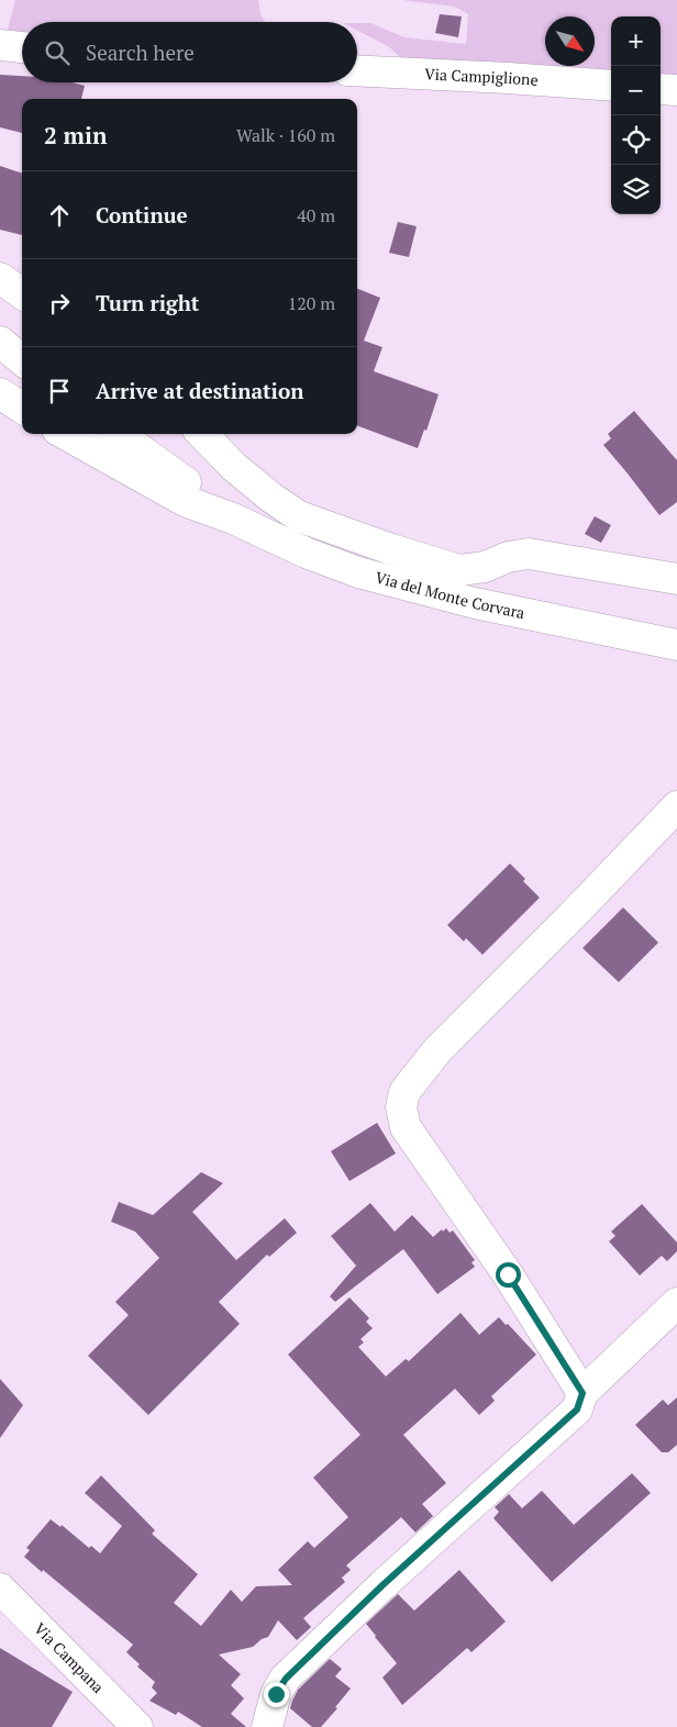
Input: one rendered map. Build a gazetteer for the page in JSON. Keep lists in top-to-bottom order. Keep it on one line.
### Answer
{"streets":{"street":["Via Campiglione","Via del Monte Corvara","Via Campana"]},"north":"bottom right","page":{"map_buttons":["+","−"],"search":"Search here","heading":["2 min","Walk · 160 m"],"list":[["Continue","40 m"],["Turn right","120 m"],"Arrive at destination"]}}
